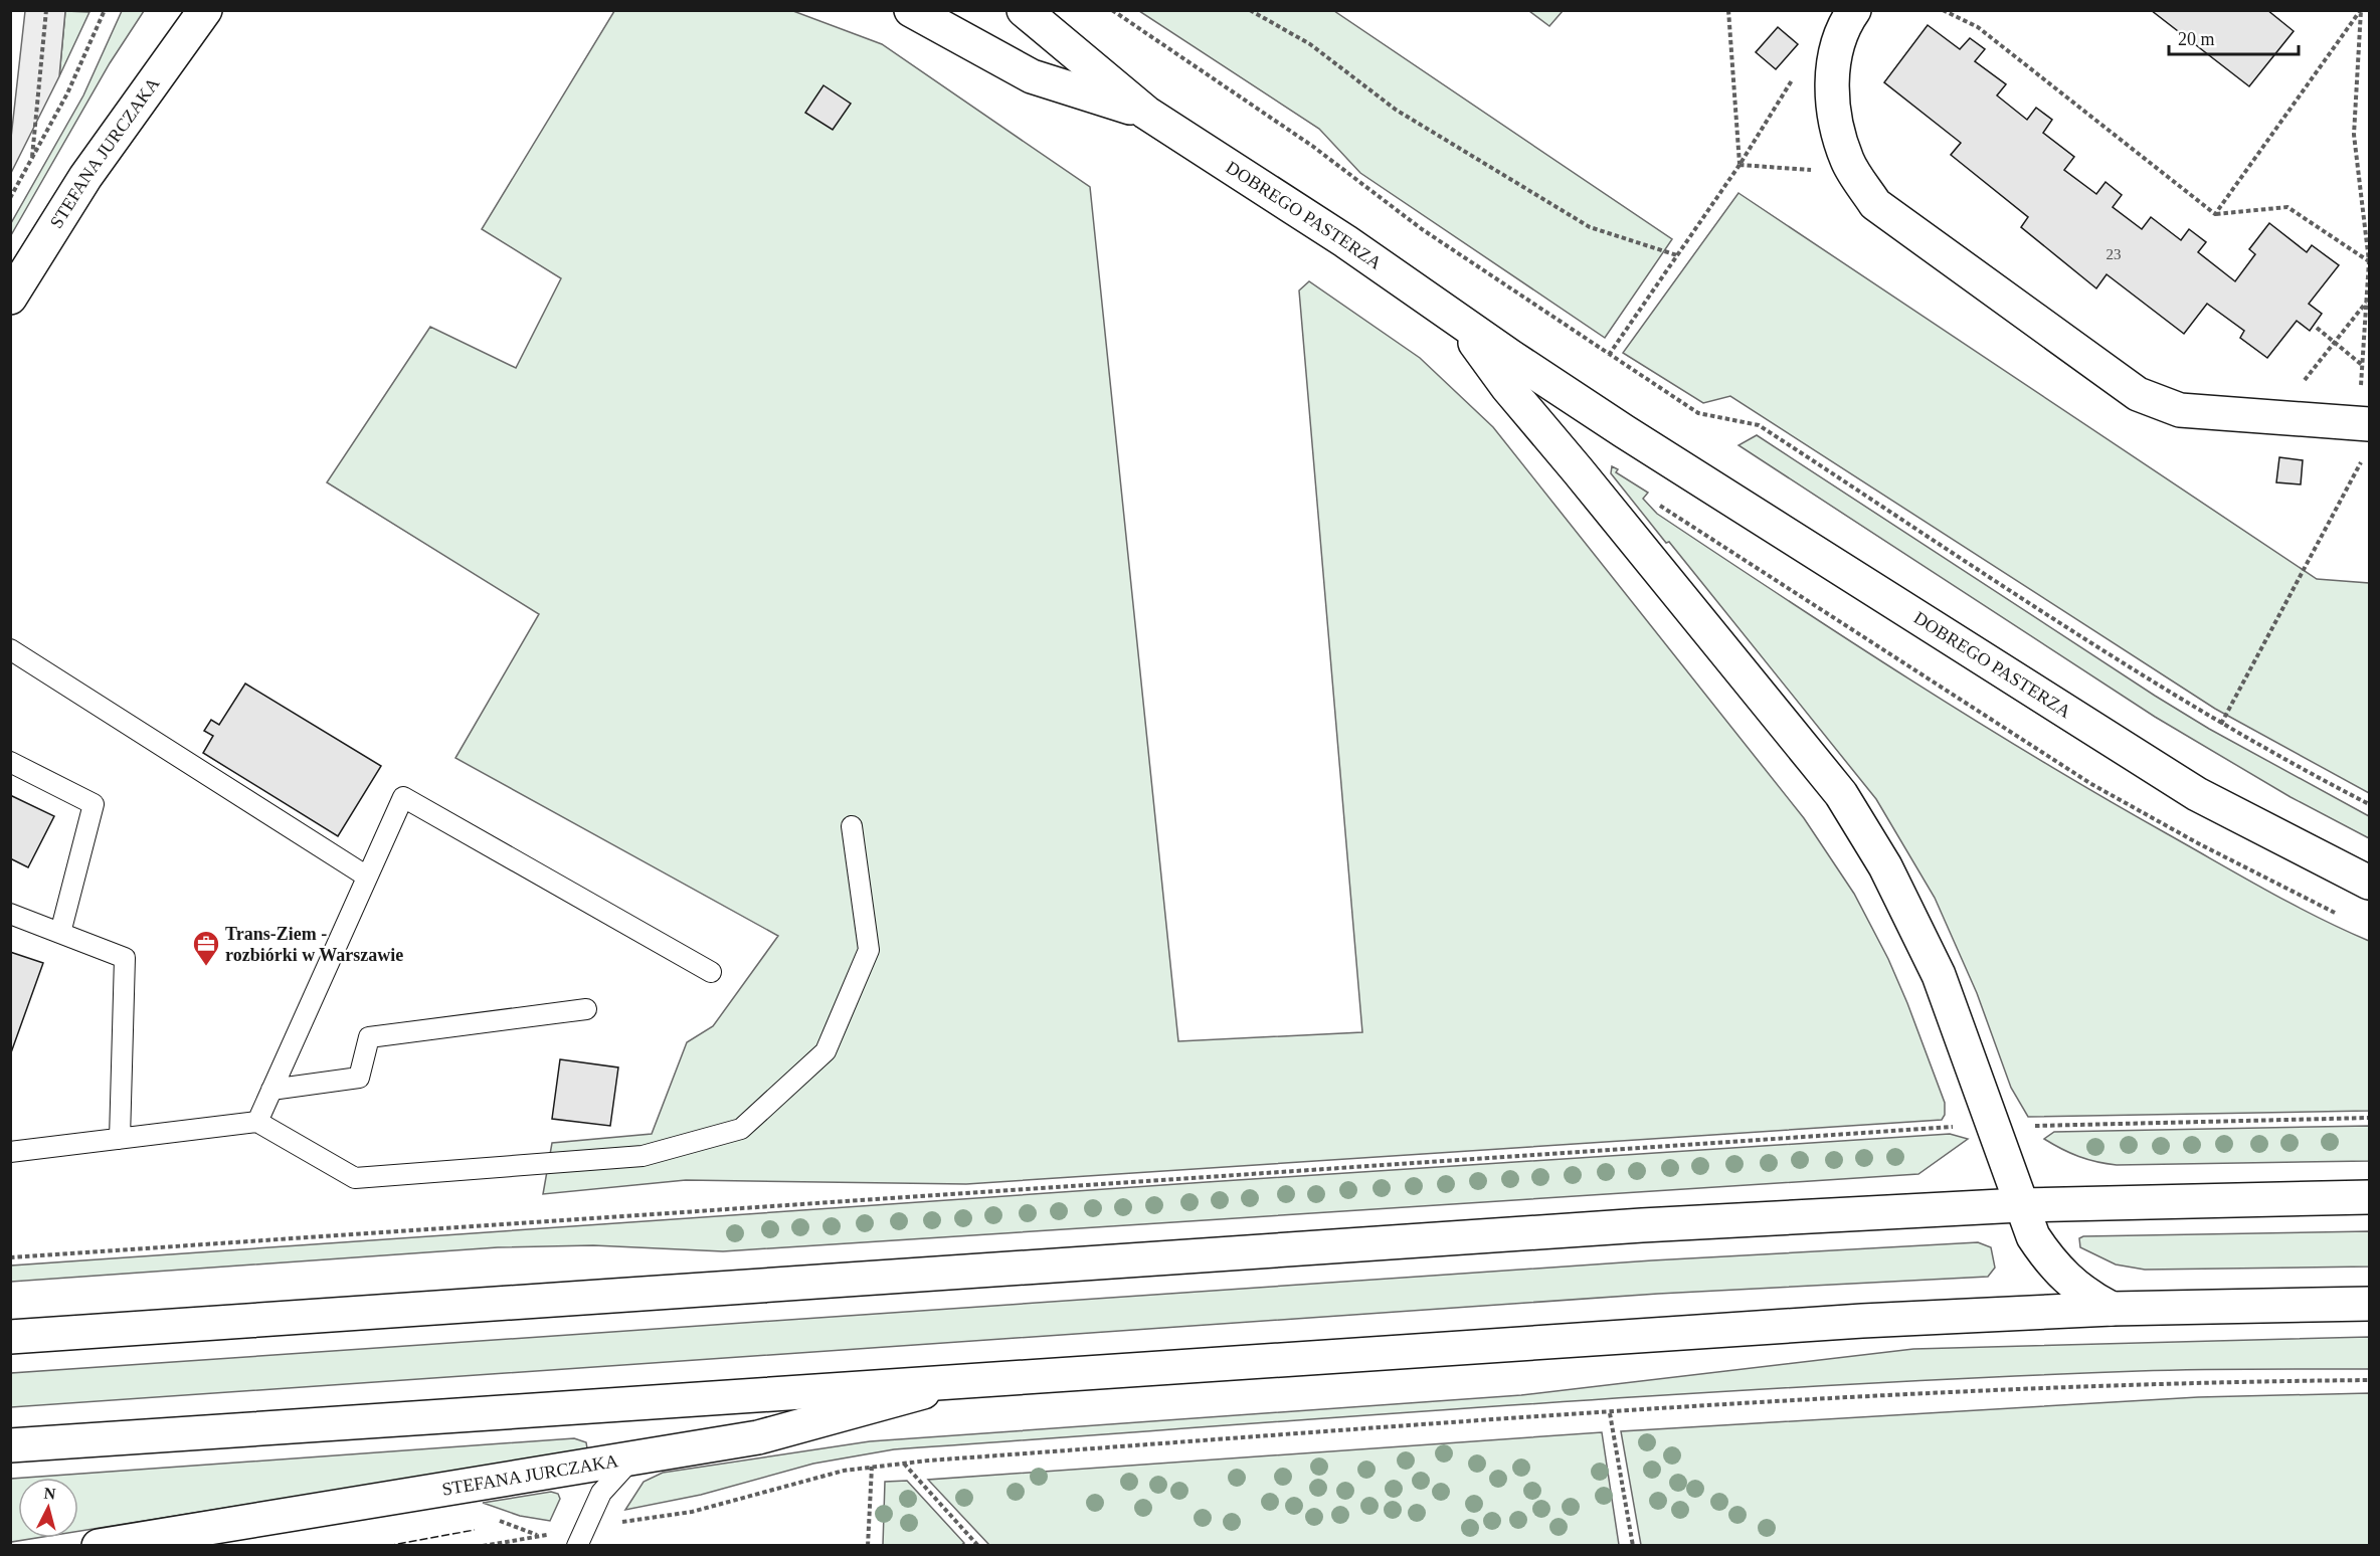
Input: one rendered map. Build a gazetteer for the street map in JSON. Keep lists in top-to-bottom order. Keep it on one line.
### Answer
{"streets":{"street":["STEFANA JURCZAKA","DOBREGO PASTERZA"]},"places":{"office":["Trans-Ziem - rozbiórki w Warszawie"]},"house_numbers":["23"],"scale_bar":"20 m","north":"top"}
